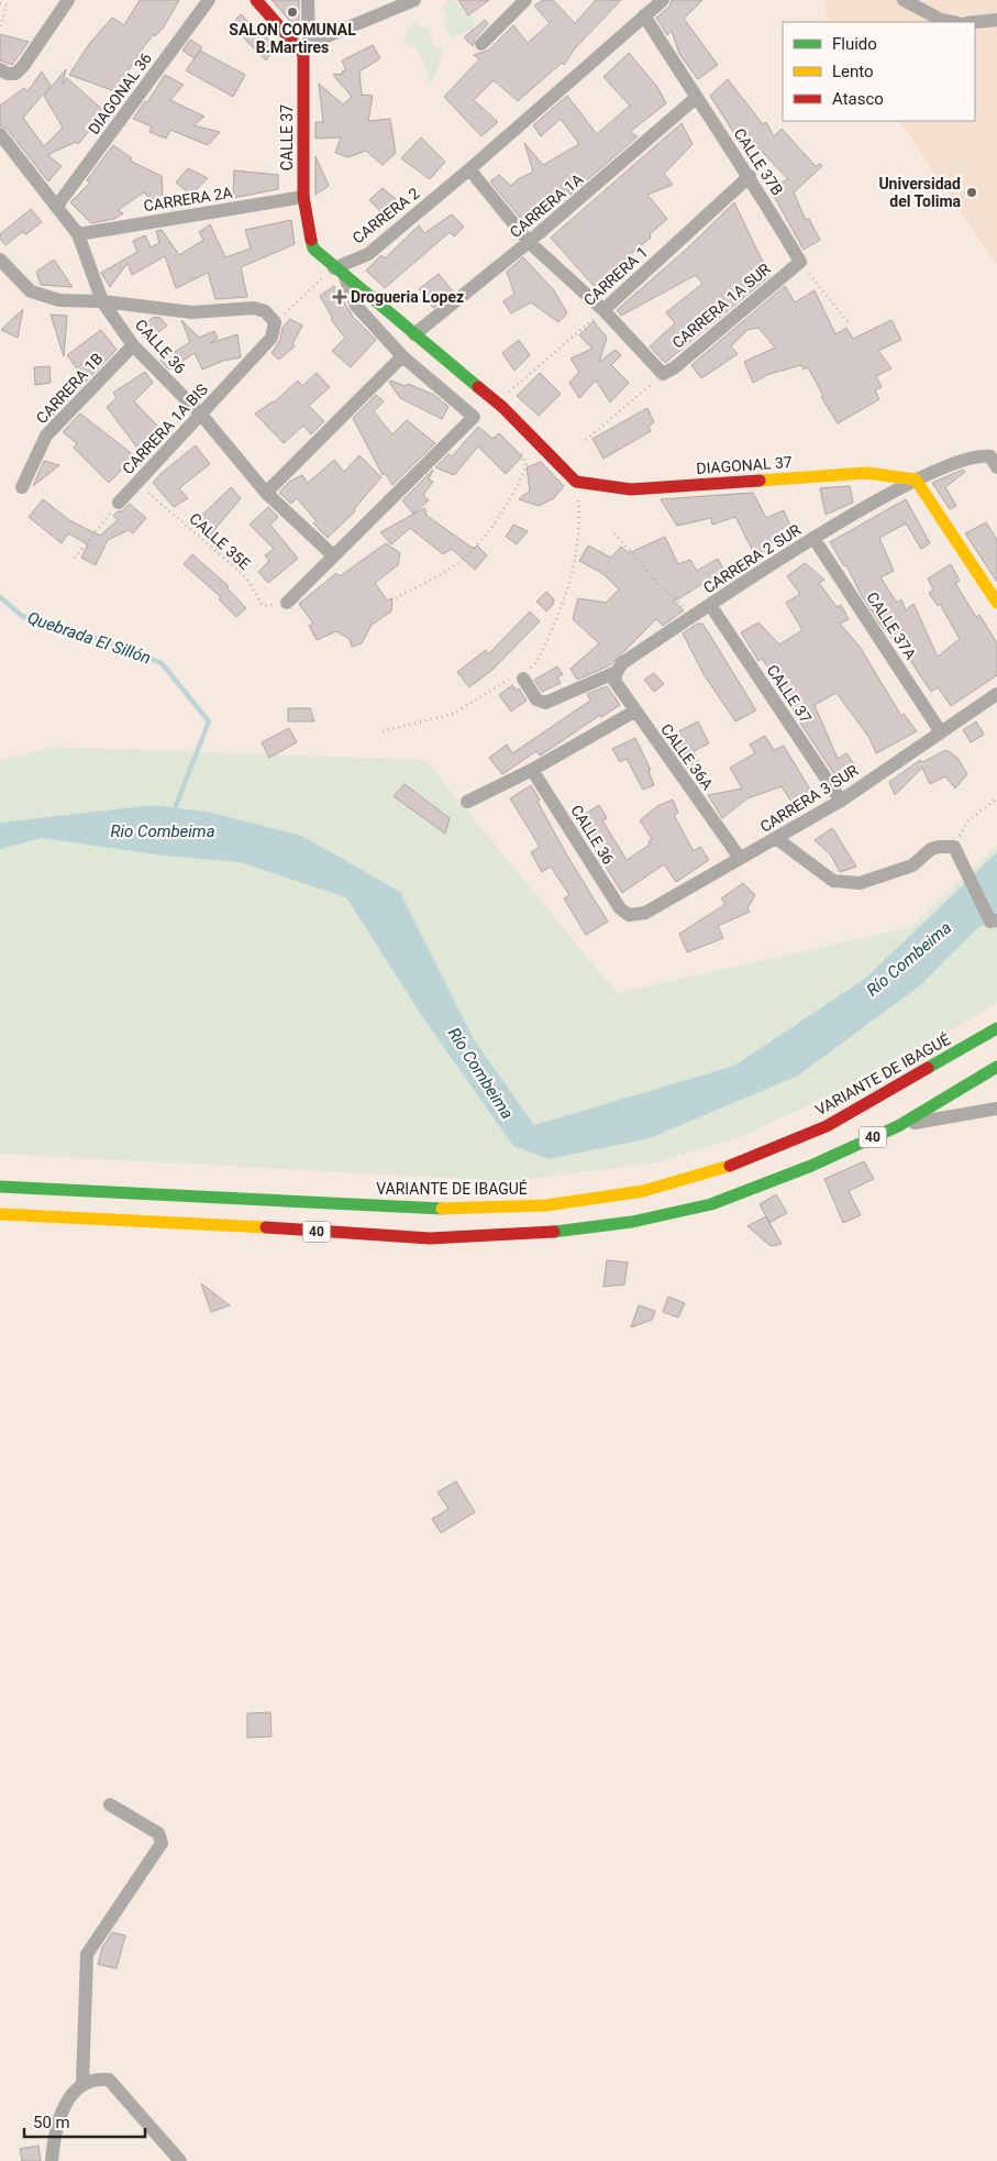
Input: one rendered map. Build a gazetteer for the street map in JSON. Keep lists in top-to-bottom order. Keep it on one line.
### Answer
{"streets":{"main road":["CALLE 37","DIAGONAL 37","VARIANTE DE IBAGUÉ","40"],"street":["DIAGONAL 36","CALLE 37B","CARRERA 2A","CARRERA 1A","CARRERA 2","CARRERA 1","CARRERA 1A SUR","CALLE 36","CARRERA 1B","CARRERA 1A BIS","CARRERA 2 SUR","CALLE 37A","CALLE 36A","CARRERA 3 SUR"],"path":["CALLE 35E"]},"crossings":[["DIAGONAL 36","CALLE 36"],["CALLE 37","CARRERA 2A"],["CALLE 37","CARRERA 1A"],["CALLE 37","CARRERA 2"],["CALLE 37","DIAGONAL 37"],["CALLE 37","CARRERA 2 SUR"],["CALLE 37","CARRERA 3 SUR"],["CALLE 37B","CARRERA 1A"],["CALLE 37B","CARRERA 2"],["CALLE 37B","CARRERA 1"],["CALLE 37B","CARRERA 1A SUR"],["CARRERA 2A","CALLE 36"],["CALLE 36","CARRERA 1B"],["CALLE 36","CARRERA 1A BIS"],["CALLE 36","CARRERA 3 SUR"],["CARRERA 1A BIS","CALLE 35E"],["DIAGONAL 37","CARRERA 2 SUR"],["CARRERA 2 SUR","CALLE 37A"],["CARRERA 2 SUR","CALLE 36A"],["CALLE 37A","CARRERA 3 SUR"],["CALLE 36A","CARRERA 3 SUR"]],"water":["Quebrada El Sillón","Rio Combeima","Río Combeima"],"places":{"other":["SALON COMUNAL B.Martires","Universidad del Tolima"],"health":["Drogueria Lopez"]},"legend":["Fluido","Lento","Atasco"],"scale_bar":"50 m"}
